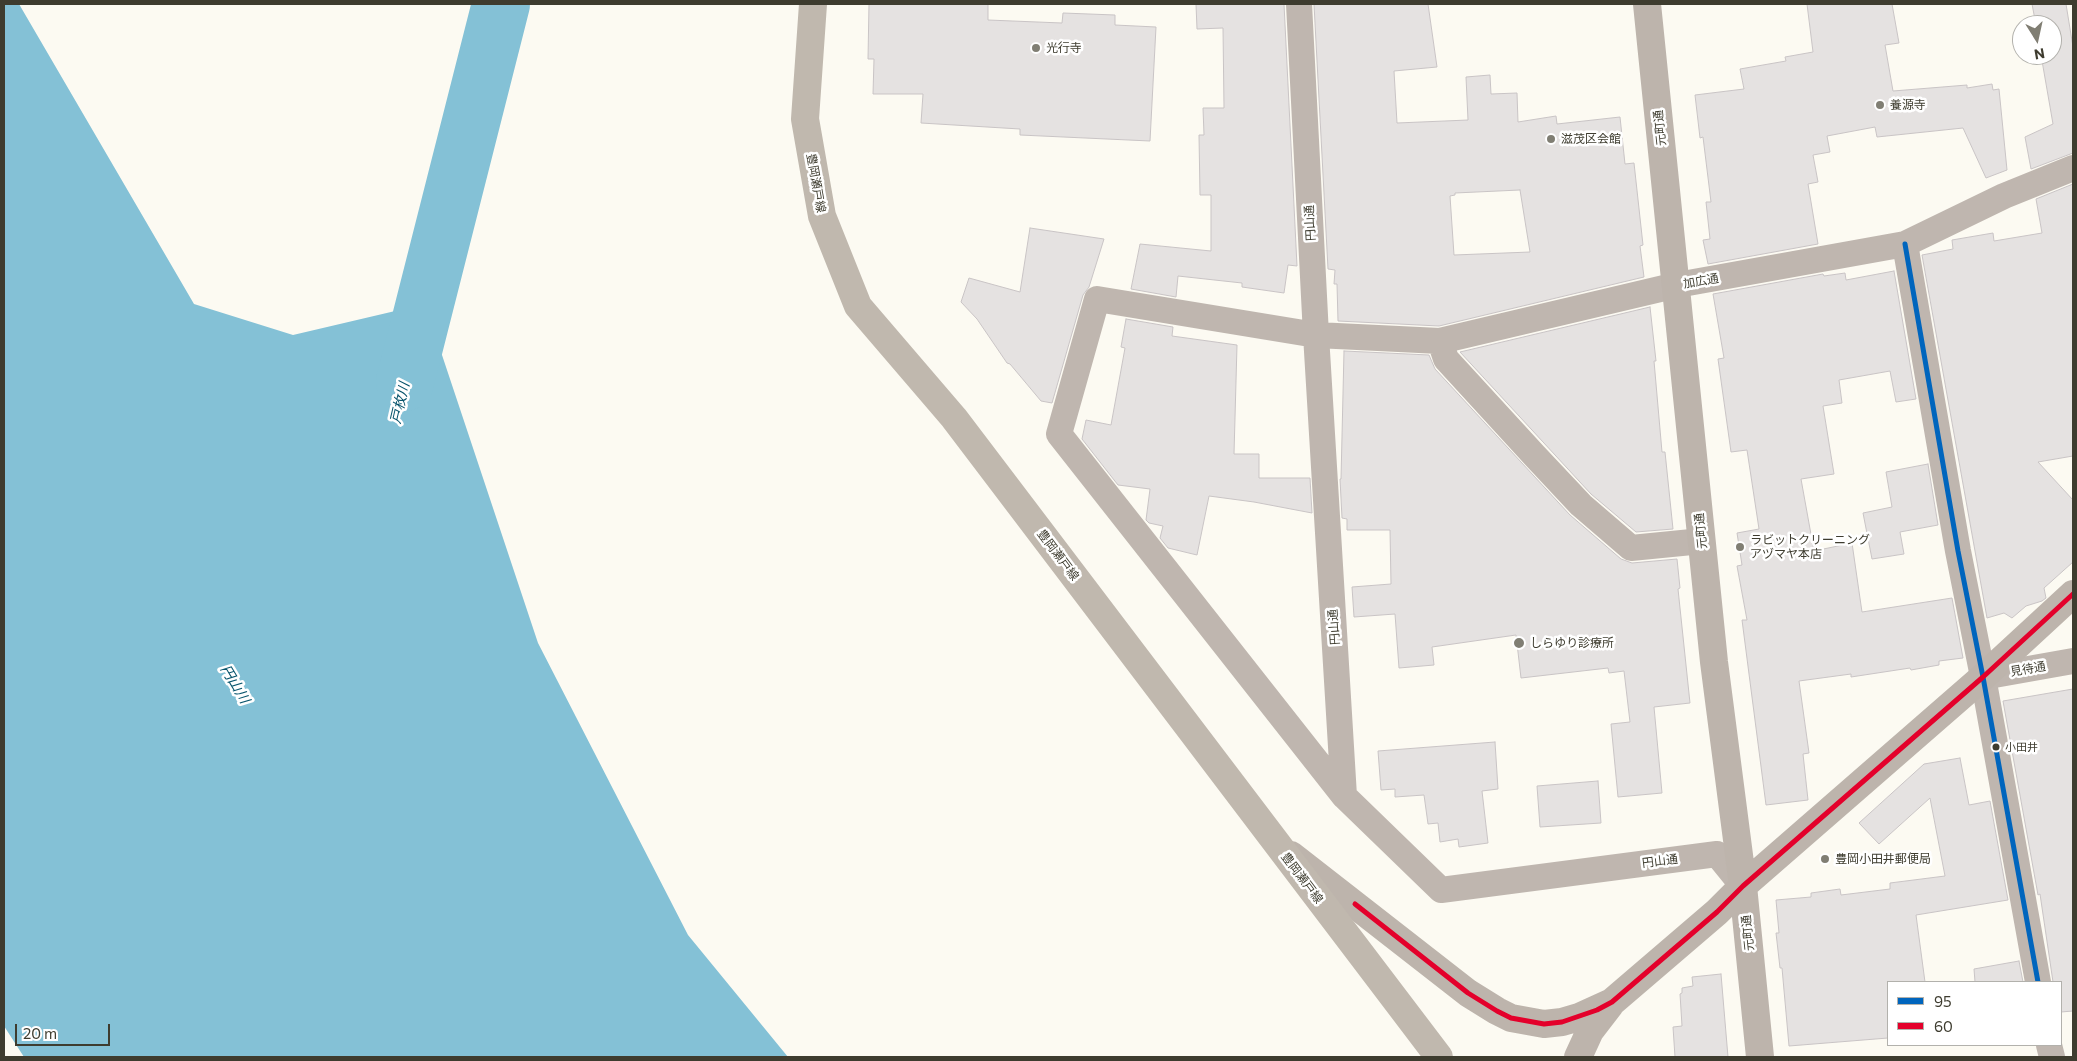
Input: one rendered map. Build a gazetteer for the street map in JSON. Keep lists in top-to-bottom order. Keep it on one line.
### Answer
{"streets":{"main road":["豊岡瀬戸線"],"street":["元町通","円山通","加広通","見待通"]},"crossings":[["元町通","円山通"],["元町通","加広通"],["円山通","加広通"]],"water":["戸枚川","円山川"],"places":["光行寺","養源寺","滋茂区会館","ラビットクリーニング アヅマヤ本店","しらゆり診療所","小田井","豊岡小田井郵便局"],"lines":["transit line 95","transit line 60"],"legend":["95","60"],"scale_bar":"20 m","north":"bottom"}
